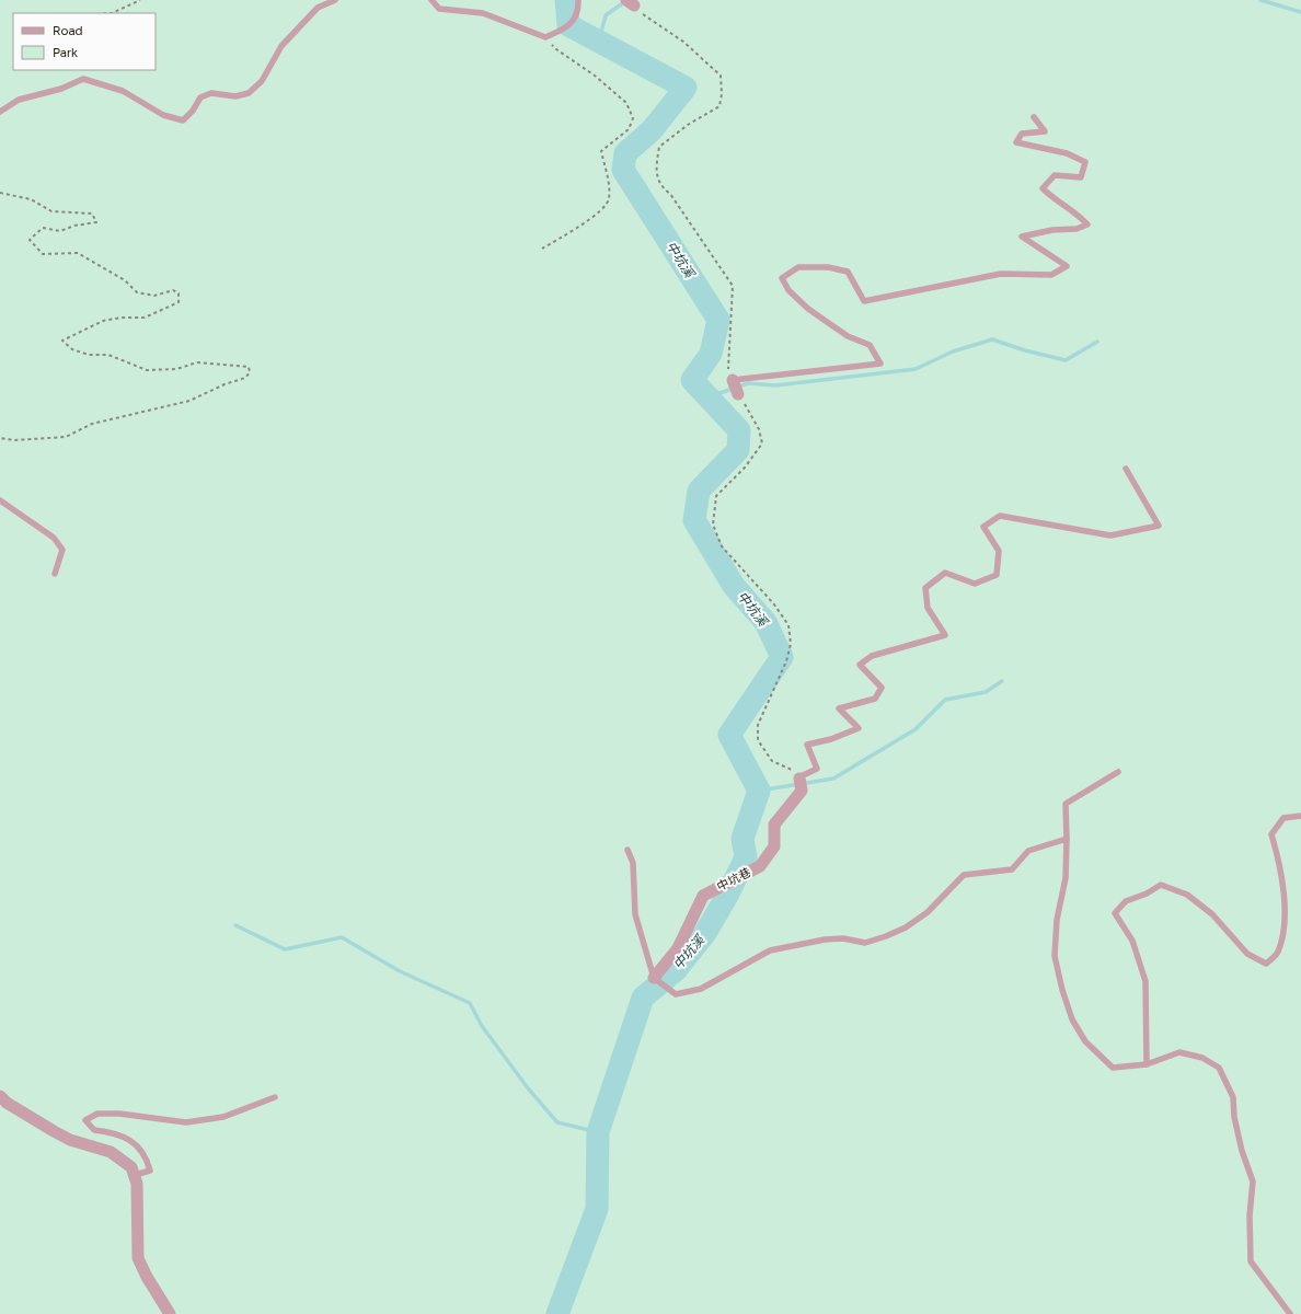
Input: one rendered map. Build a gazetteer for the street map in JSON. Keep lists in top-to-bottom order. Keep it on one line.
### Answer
{"streets":{"street":["中坑巷"]},"water":["中坑溪"],"legend":["Road","Park"]}
